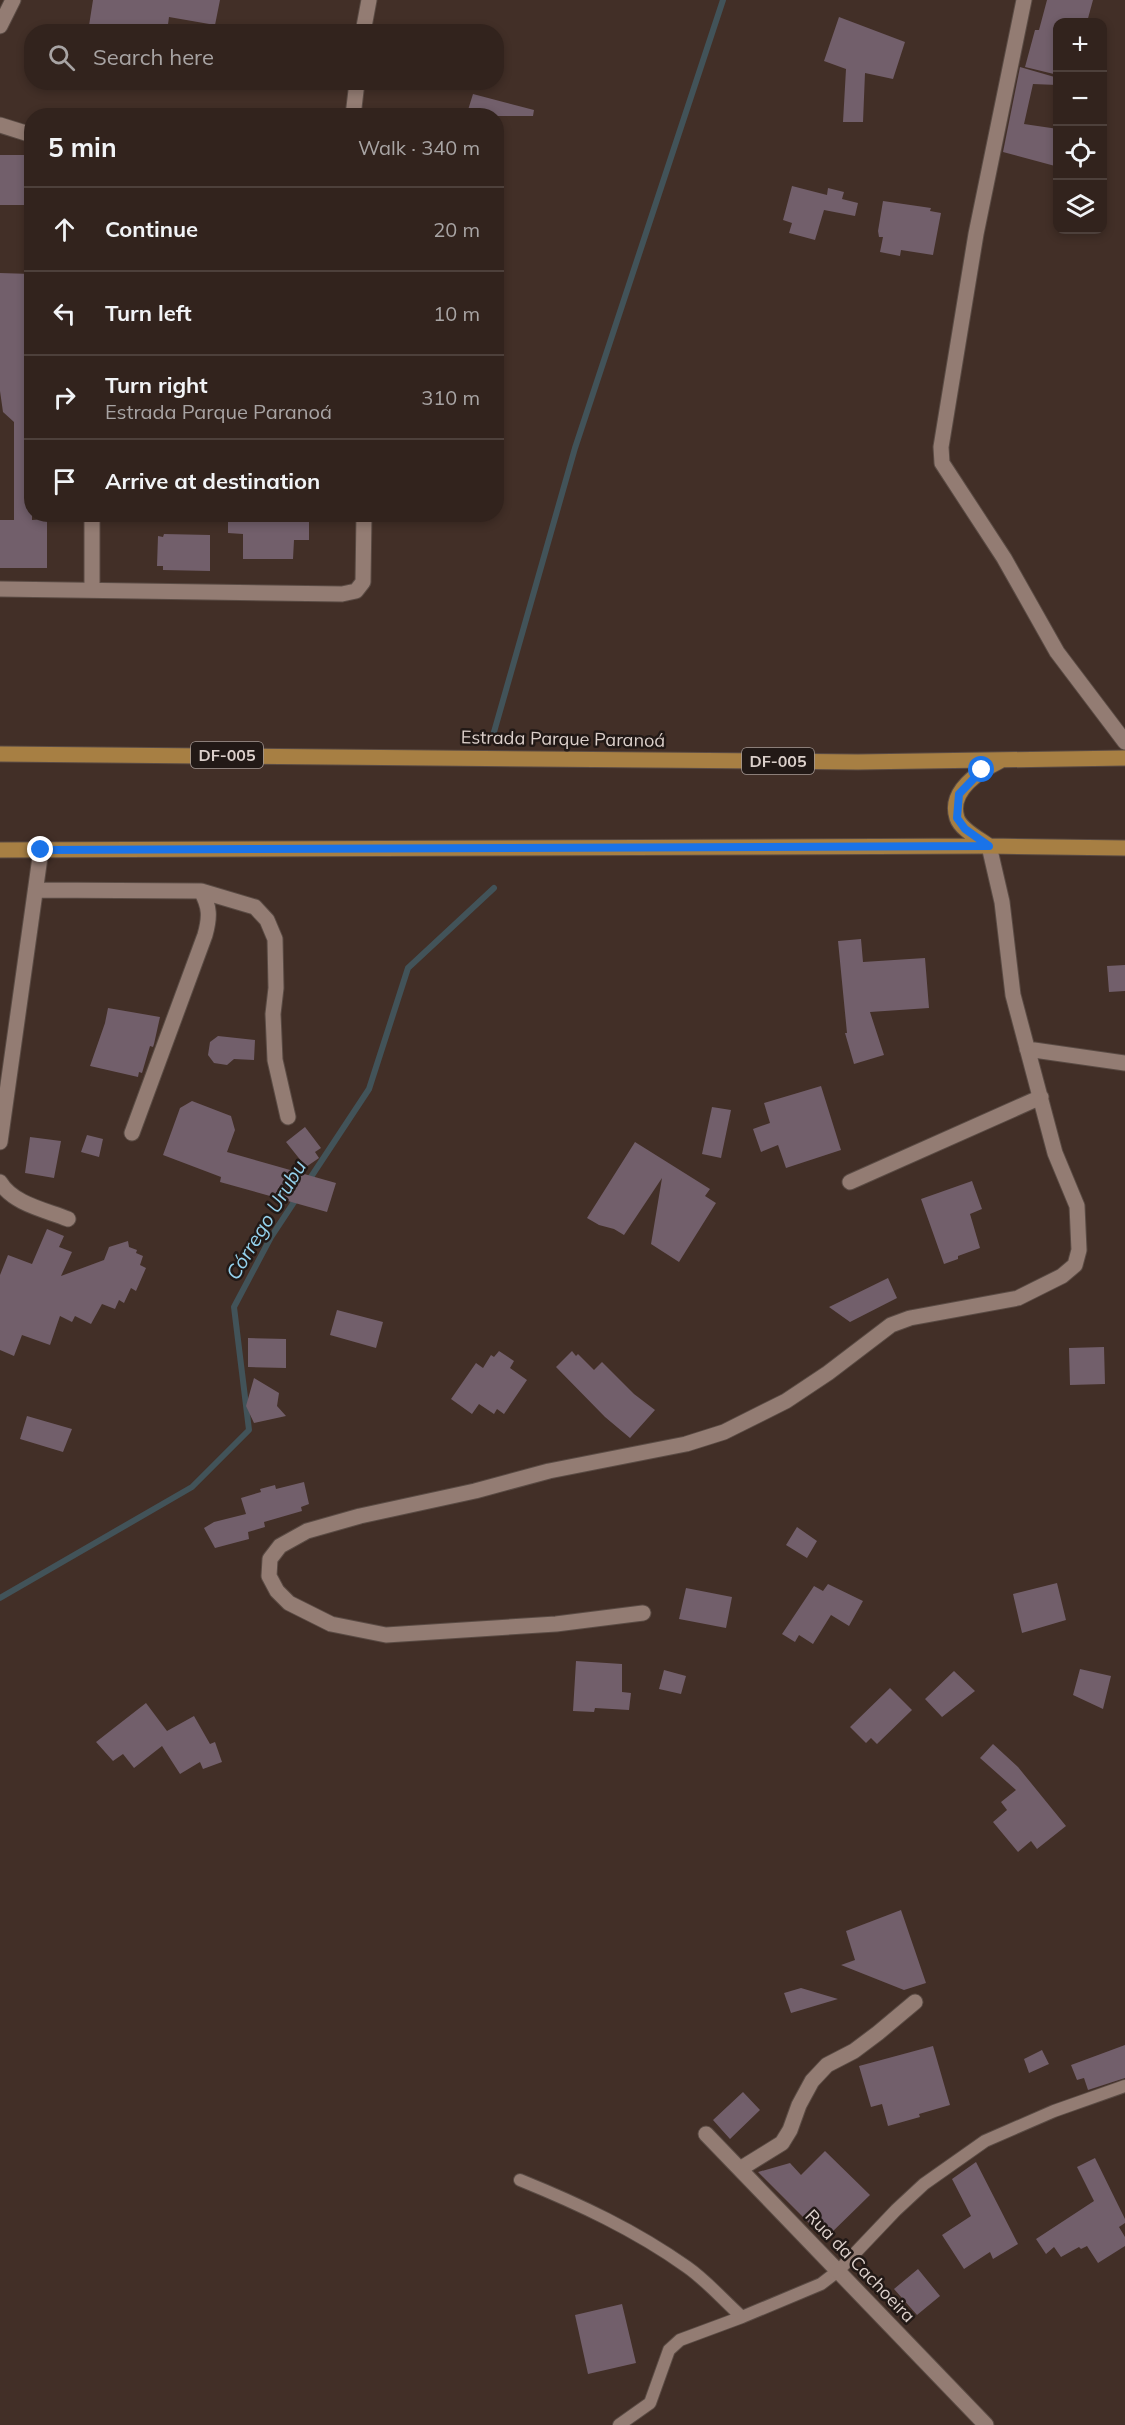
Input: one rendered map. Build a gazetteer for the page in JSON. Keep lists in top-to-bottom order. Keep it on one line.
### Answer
{"streets":{"main road":["Estrada Parque Paranoá","DF-005"],"street":["Rua da Cachoeira"]},"water":["Córrego Urubu"],"page":{"map_buttons":["+","−"],"search":"Search here","heading":["5 min","Walk · 340 m"],"list":[["Continue","20 m"],["Turn left","10 m"],["Turn right","Estrada Parque Paranoá","310 m"],"Arrive at destination"]}}
